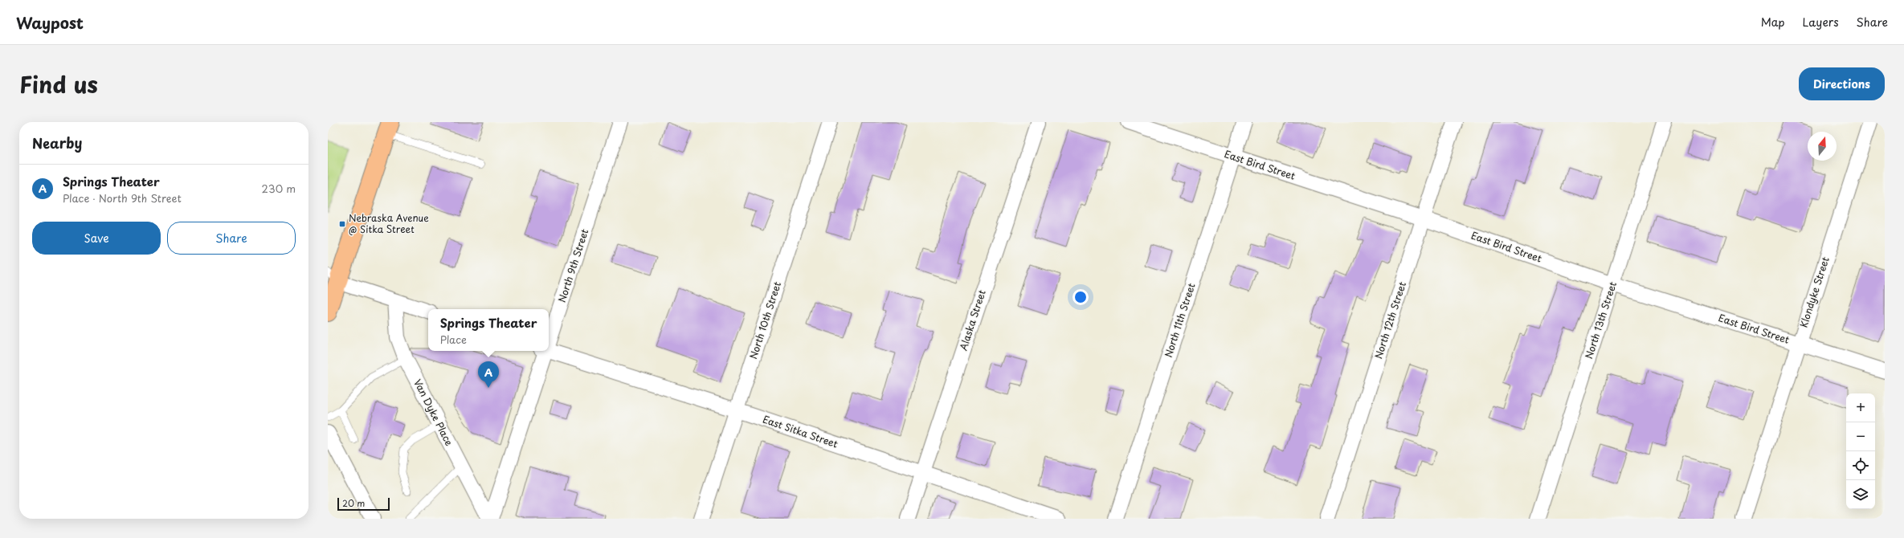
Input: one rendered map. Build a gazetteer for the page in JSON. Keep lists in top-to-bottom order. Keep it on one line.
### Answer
{"streets":{"street":["East Bird Street","North 9th Street","Klondyke Street","North 10th Street","Alaska Street","North 11th Street","North 12th Street","North 13th Street","Van Dyke Place","East Sitka Street"]},"crossings":[["East Bird Street","Klondyke Street"],["East Bird Street","North 11th Street"],["East Bird Street","North 12th Street"],["East Bird Street","North 13th Street"],["North 10th Street","East Sitka Street"],["Alaska Street","East Sitka Street"]],"places":{"transit":["Nebraska Avenue @ Sitka Street"]},"scale_bar":"20 m","north":"top","page":{"header":"Waypost","nav":["Map","Layers","Share"],"title":"Find us","buttons":["Directions",["Save","Share"]],"heading":"Nearby","list":[{"mark":"A","name":"Springs Theater","note":"Place · North 9th Street","value":"230 m"}],"popup":["Springs Theater","Place"],"pins":"A","map_buttons":["+","−"],"scale":"20 m"}}
